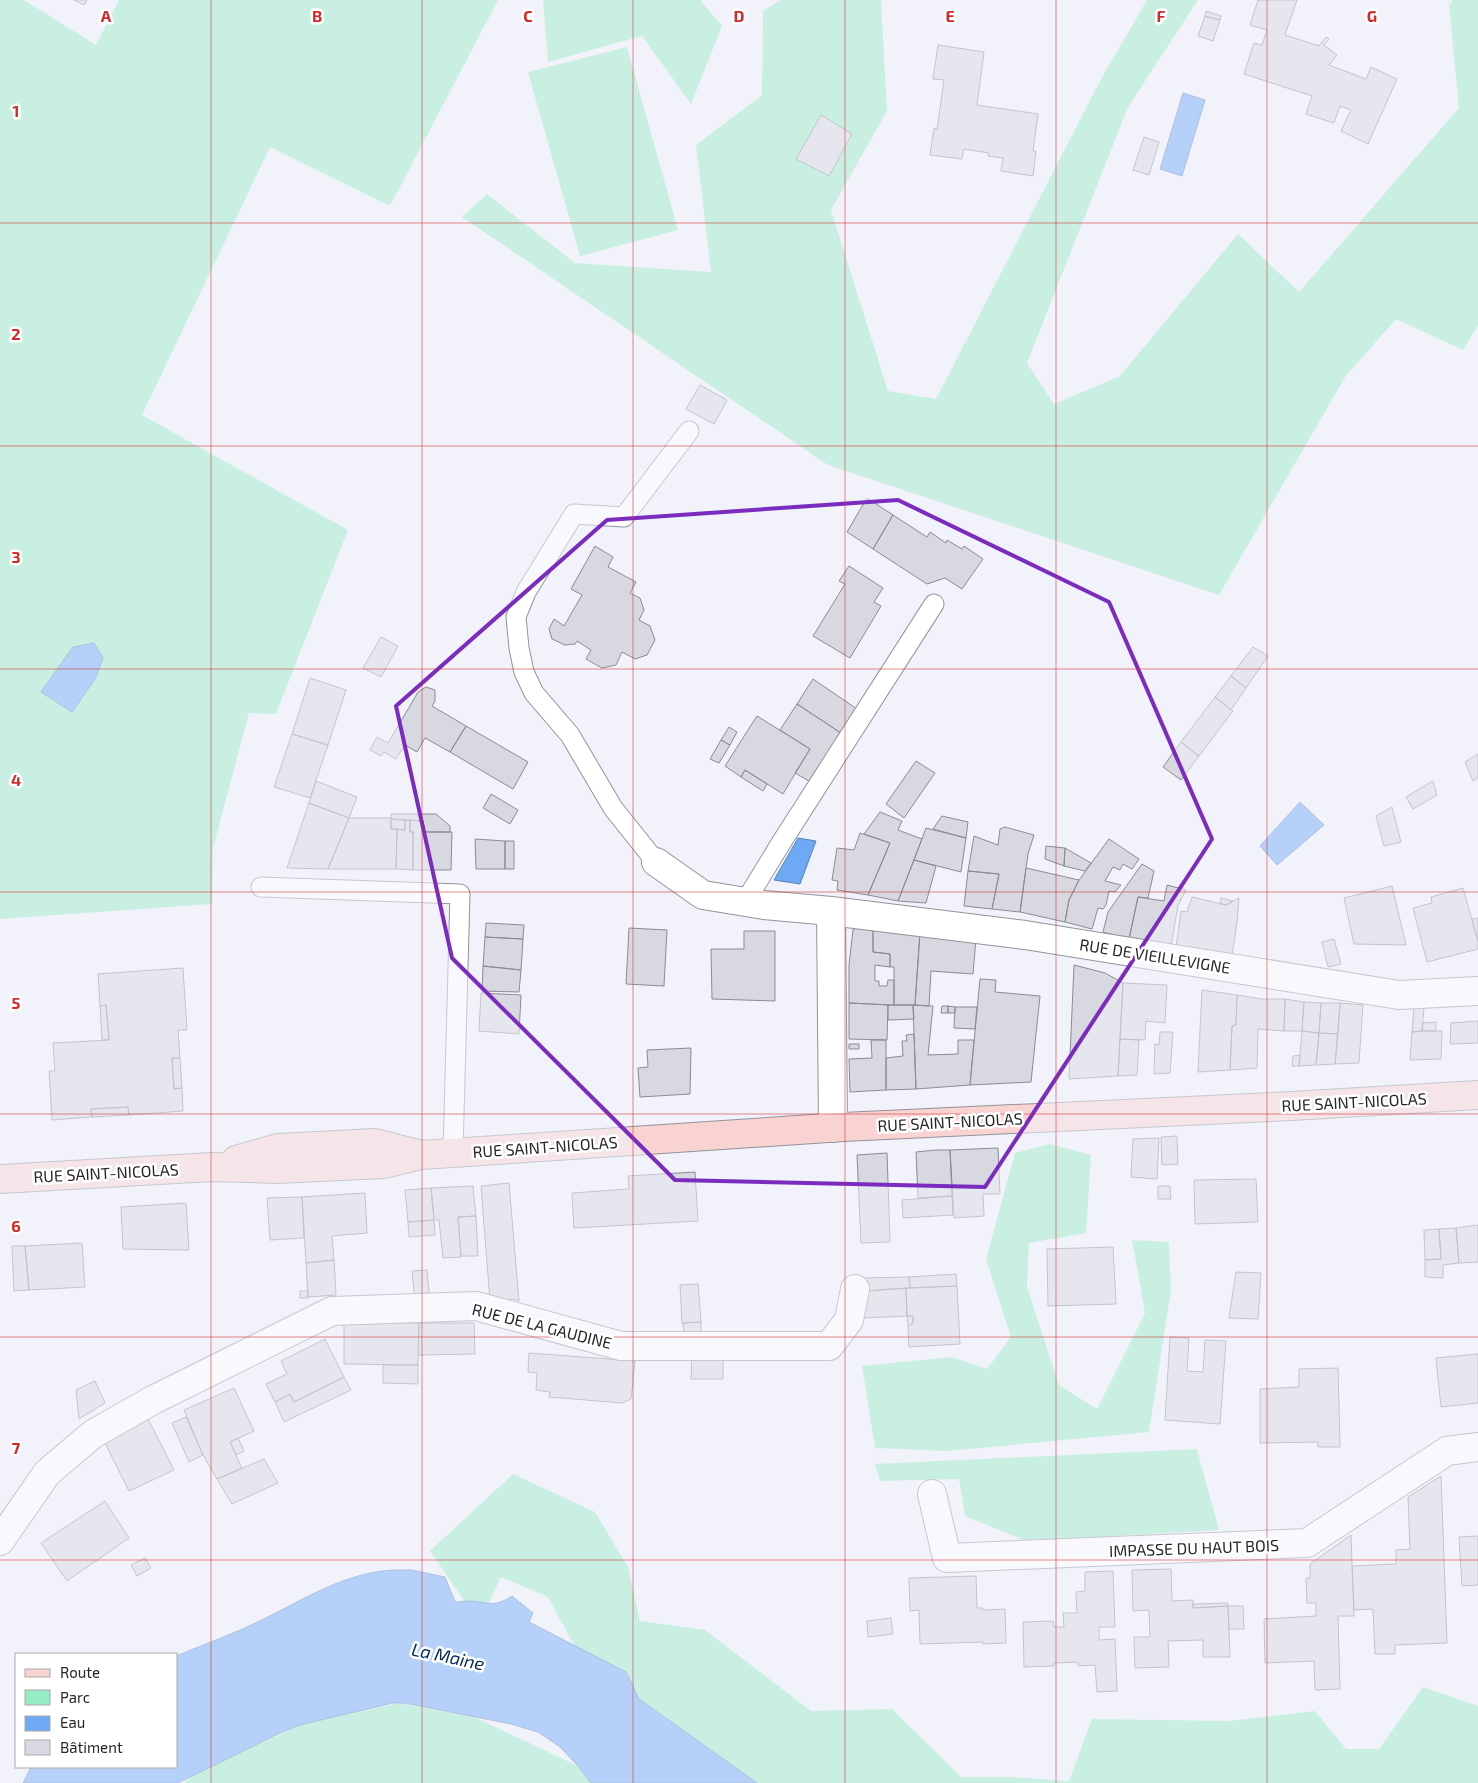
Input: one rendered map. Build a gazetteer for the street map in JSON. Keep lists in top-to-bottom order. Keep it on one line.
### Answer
{"streets":{"main road":["RUE SAINT-NICOLAS"],"street":["RUE DE VIEILLEVIGNE","RUE DE LA GAUDINE","IMPASSE DU HAUT BOIS"]},"water":["La Maine"],"legend":["Route","Parc","Eau","Bâtiment"],"grid":{"columns":["A","B","C","D","E","F","G"],"rows":["1","2","3","4","5","6","7"]}}
